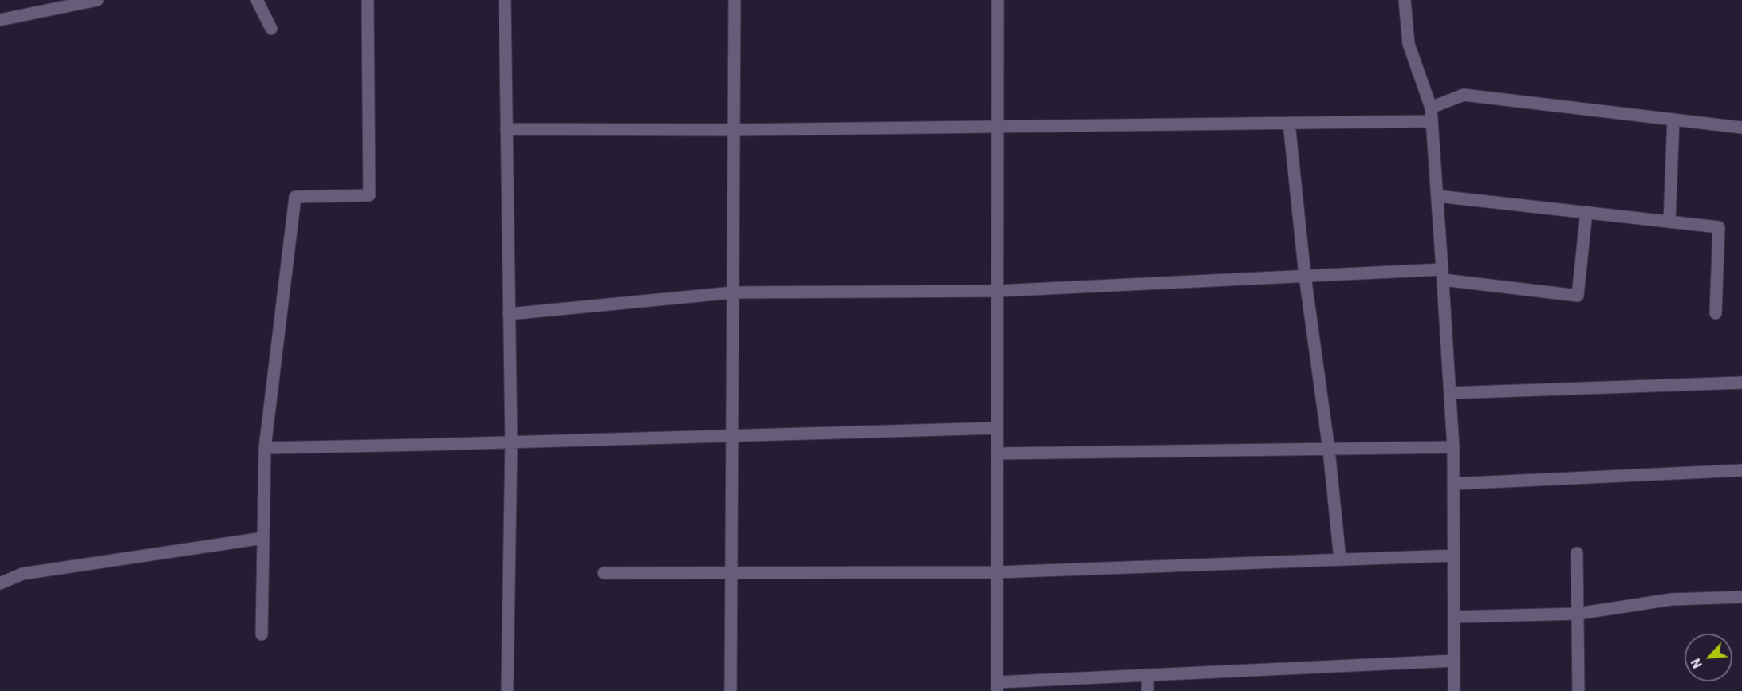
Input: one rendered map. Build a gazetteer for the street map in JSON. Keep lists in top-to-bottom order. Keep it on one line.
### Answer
{"north":"bottom left"}
